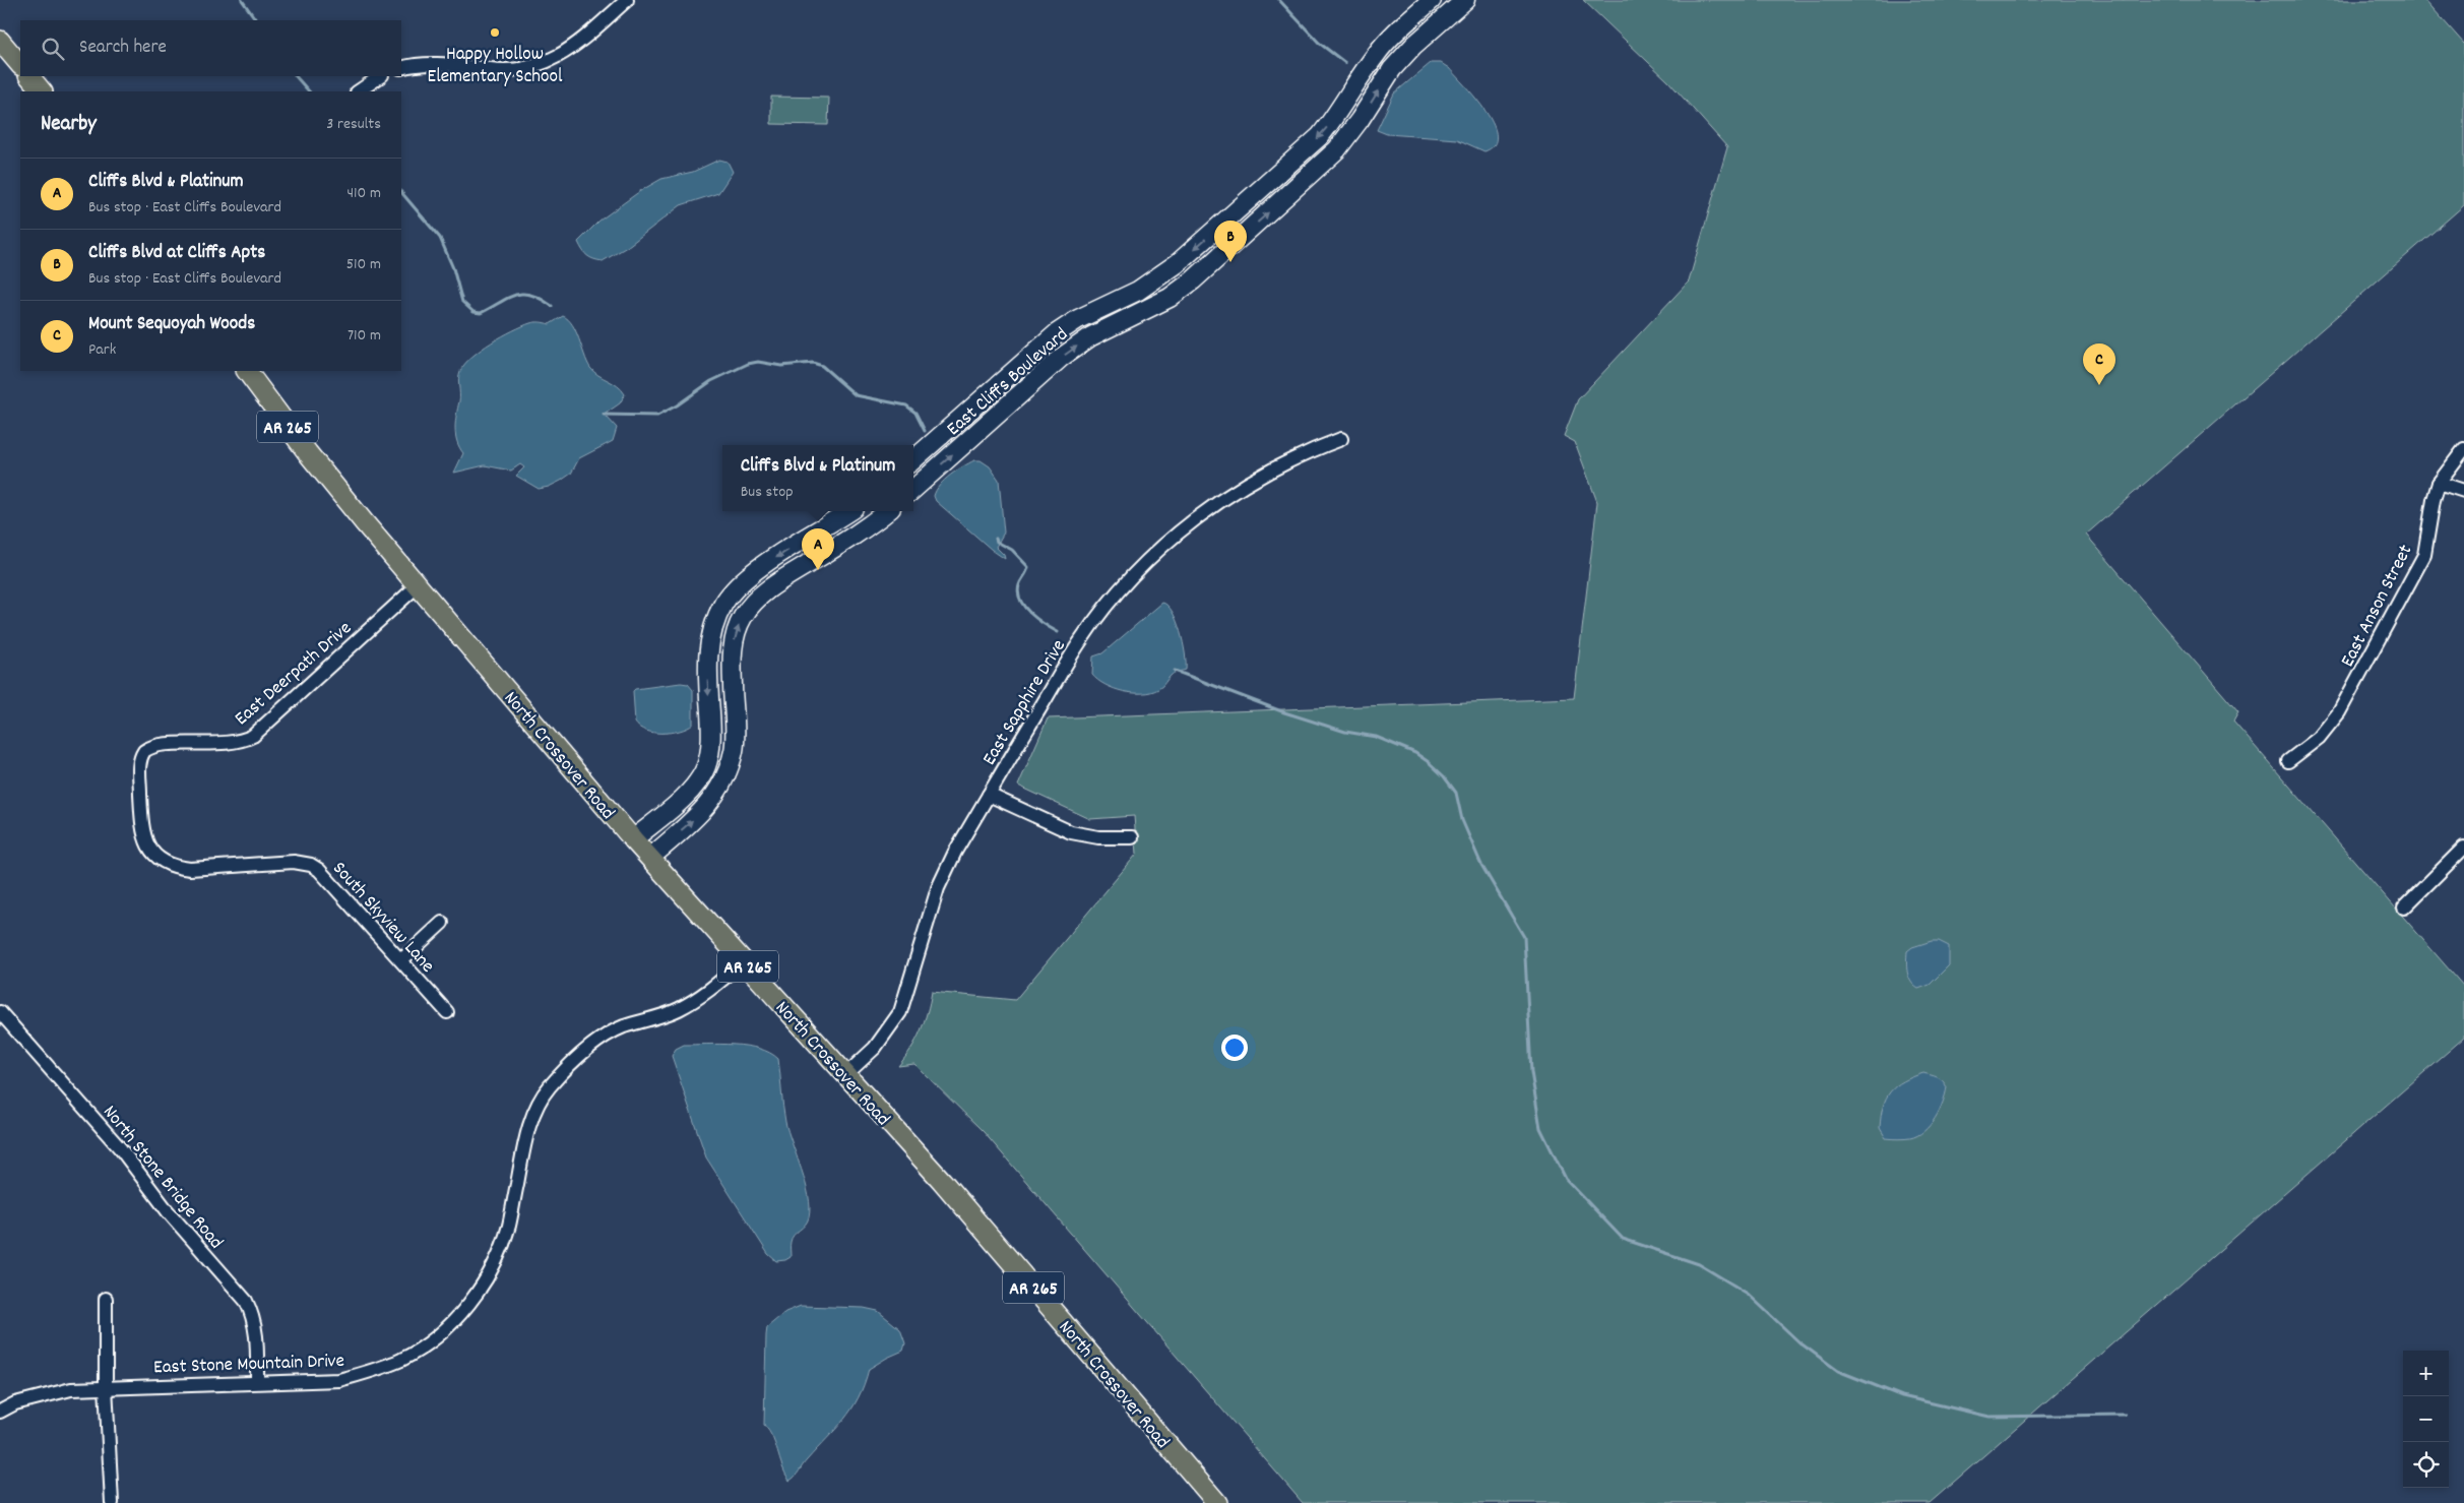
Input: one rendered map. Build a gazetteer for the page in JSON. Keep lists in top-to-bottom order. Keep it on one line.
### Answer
{"streets":{"main road":["AR 265","North Crossover Road"],"street":["East Cliffs Boulevard","East Anson Street","East Deerpath Drive","East Sapphire Drive","South Skyview Lane","North Stone Bridge Road","East Stone Mountain Drive"]},"crossings":[["East Deerpath Drive","North Crossover Road"],["East Deerpath Drive","South Skyview Lane"],["East Sapphire Drive","North Crossover Road"],["North Crossover Road","East Stone Mountain Drive"],["North Stone Bridge Road","East Stone Mountain Drive"]],"places":["Happy Hollow Elementary School"],"page":{"search":"Search here","heading":["Nearby","3 results"],"list":[{"mark":"A","name":"Cliffs Blvd & Platinum","note":"Bus stop · East Cliffs Boulevard","value":"410 m"},{"mark":"B","name":"Cliffs Blvd at Cliffs Apts","note":"Bus stop · East Cliffs Boulevard","value":"510 m"},{"mark":"C","name":"Mount Sequoyah Woods","note":"Park","value":"710 m"}],"pins":["B","C","A"],"popup":["Cliffs Blvd & Platinum","Bus stop"],"map_buttons":["+","−"]}}
